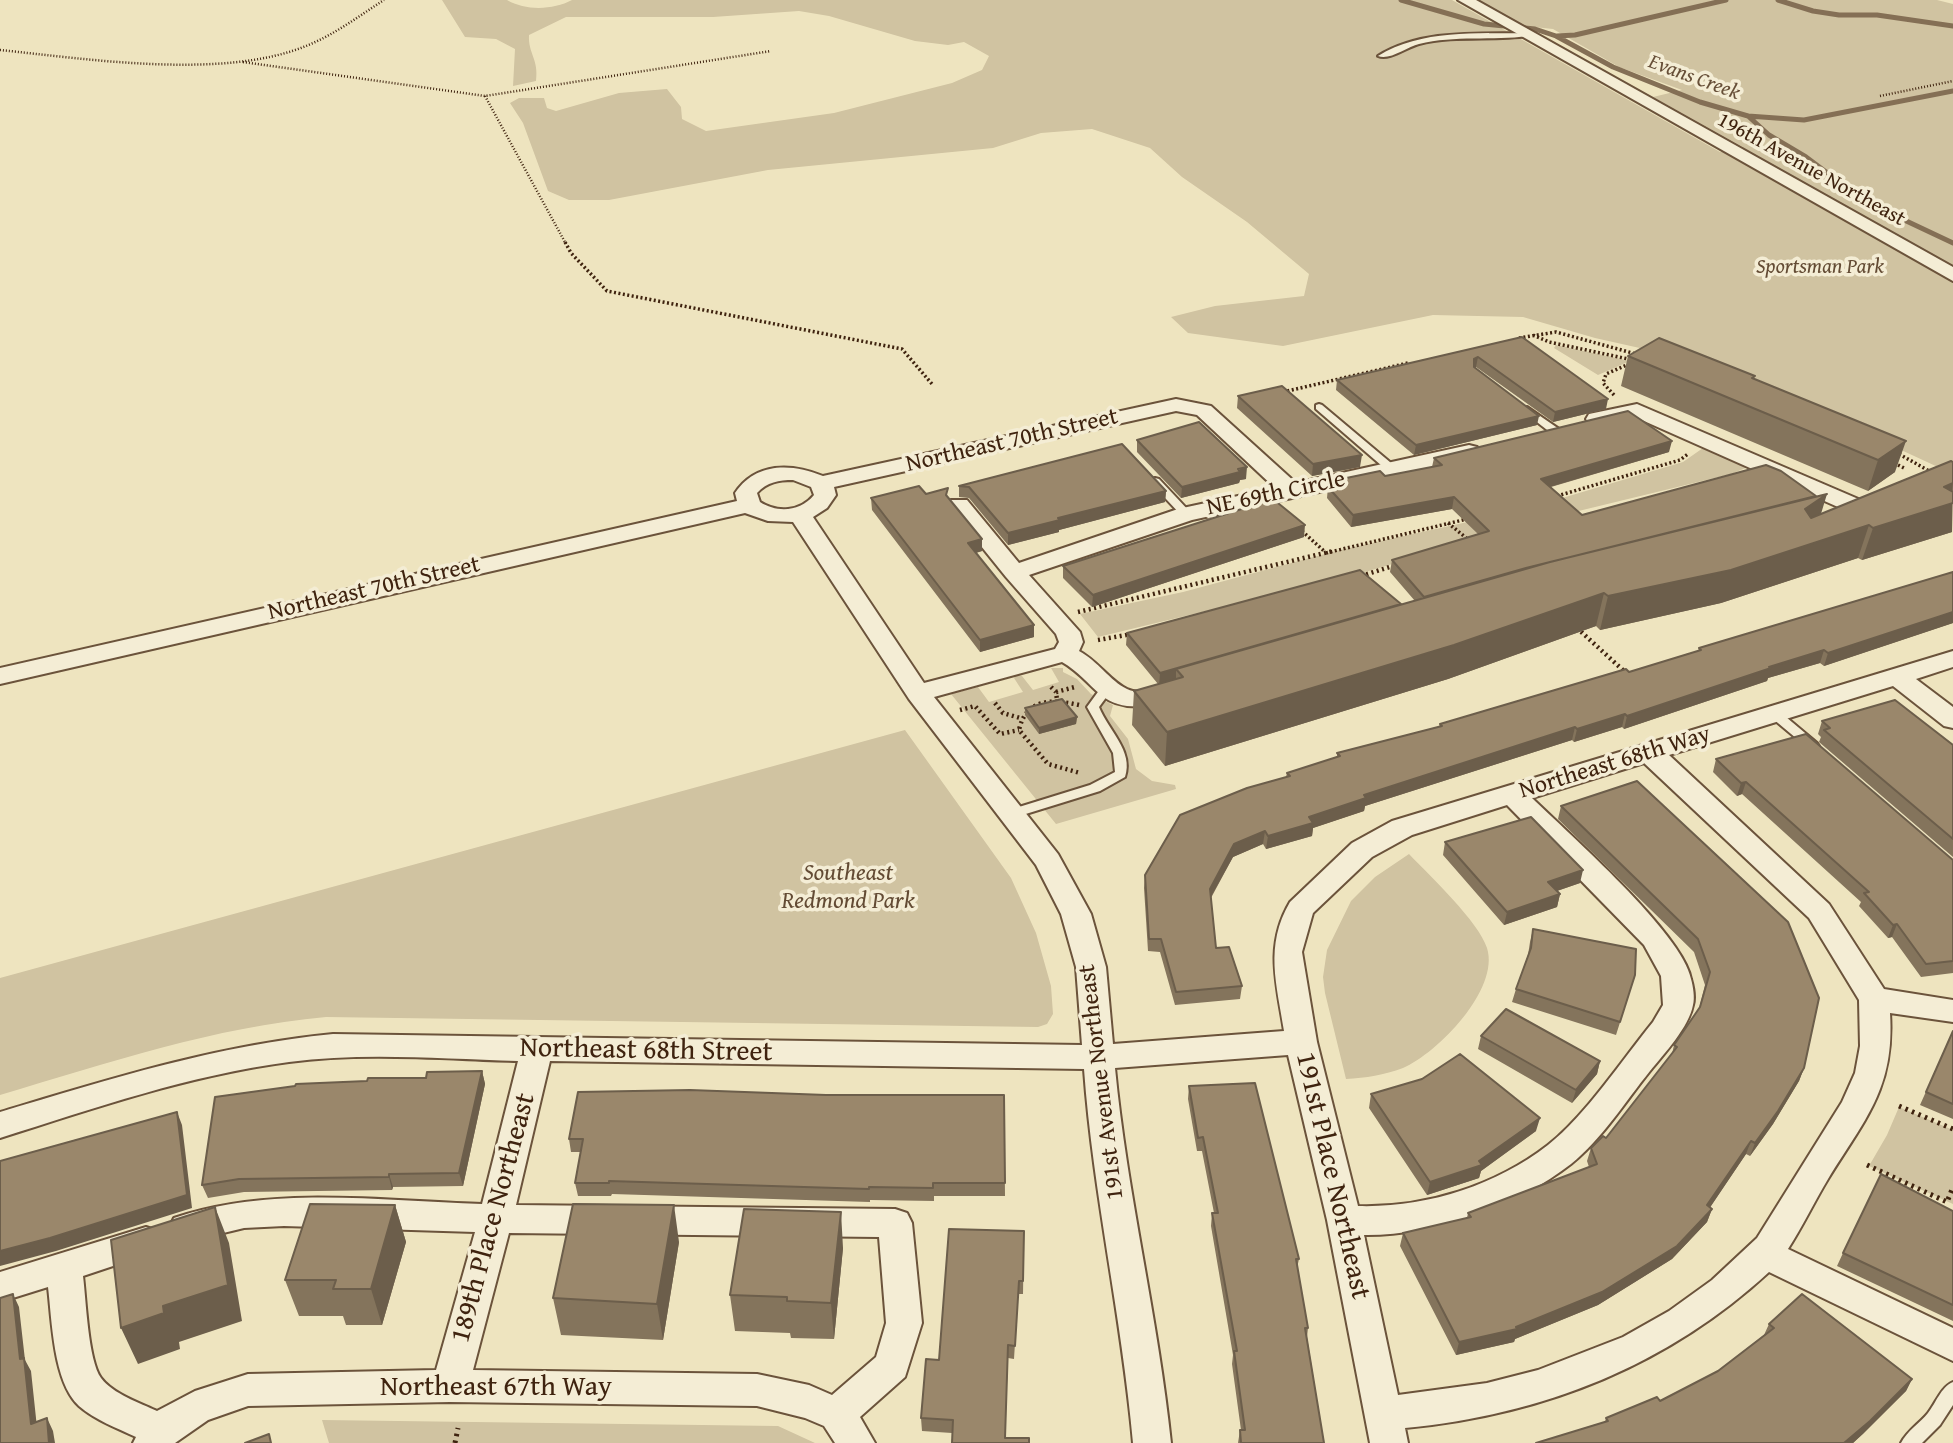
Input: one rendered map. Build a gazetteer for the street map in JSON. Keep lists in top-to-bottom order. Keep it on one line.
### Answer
{"streets":{"street":["196th Avenue Northeast","Northeast 70th Street","NE 69th Circle","Northeast 68th Way","Northeast 68th Street","191st Avenue Northeast","191st Place Northeast","189th Place Northeast","Northeast 67th Way"]},"crossings":[["Northeast 70th Street","NE 69th Circle"],["Northeast 68th Way","191st Place Northeast"],["Northeast 68th Street","191st Avenue Northeast"],["Northeast 68th Street","191st Place Northeast"],["Northeast 68th Street","189th Place Northeast"],["189th Place Northeast","Northeast 67th Way"]],"water":["Evans Creek"],"parks":["Sportsman Park","Southeast Redmond Park"]}
